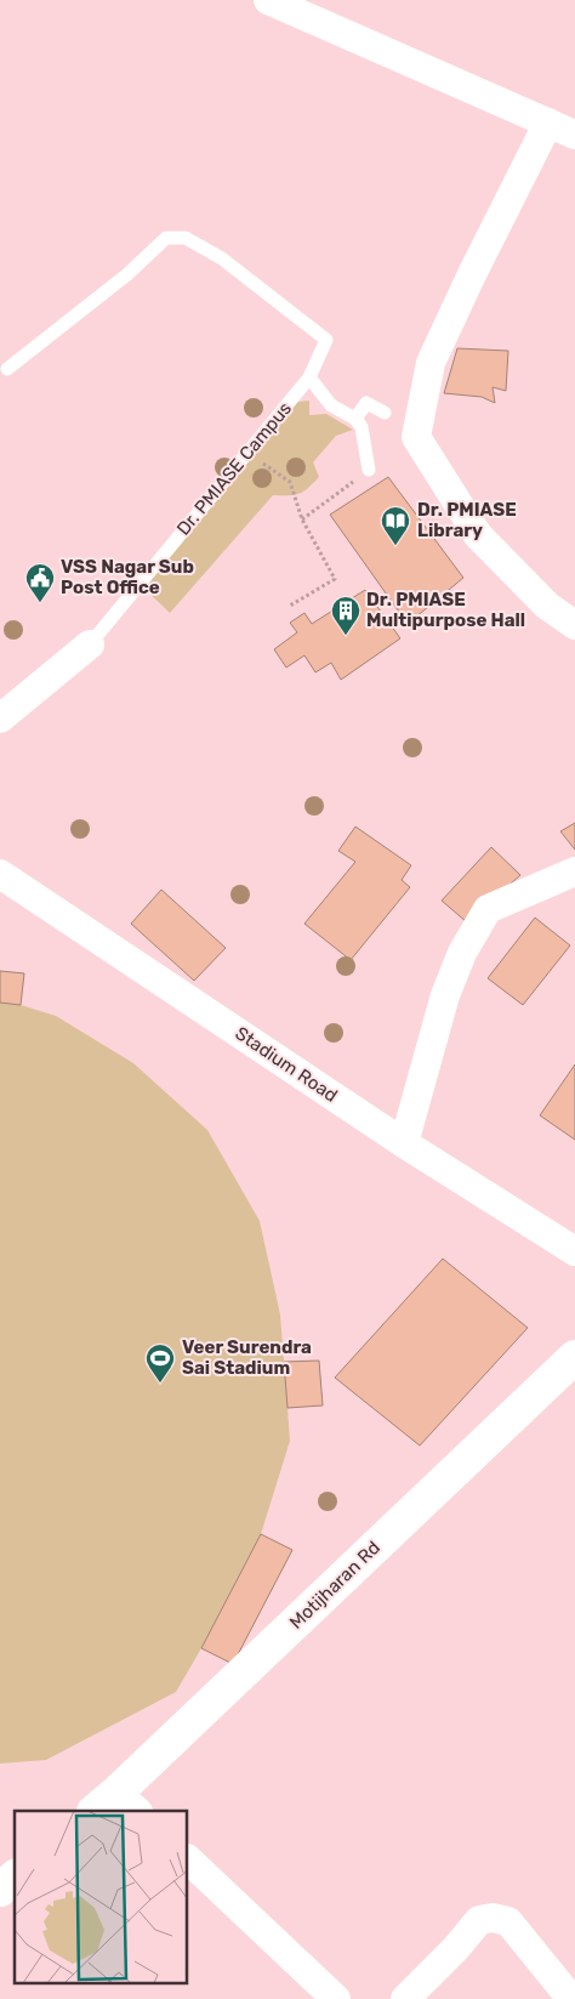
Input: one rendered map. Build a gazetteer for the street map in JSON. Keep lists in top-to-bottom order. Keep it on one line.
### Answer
{"streets":{"main road":["Motijharan Rd"],"street":["Stadium Road"],"lane":["Dr. PMIASE Campus"]},"places":{"library":["Dr. PMIASE Library"],"public building":["VSS Nagar Sub Post Office"],"building":["Dr. PMIASE Multipurpose Hall"],"sports":["Veer Surendra Sai Stadium"]}}
